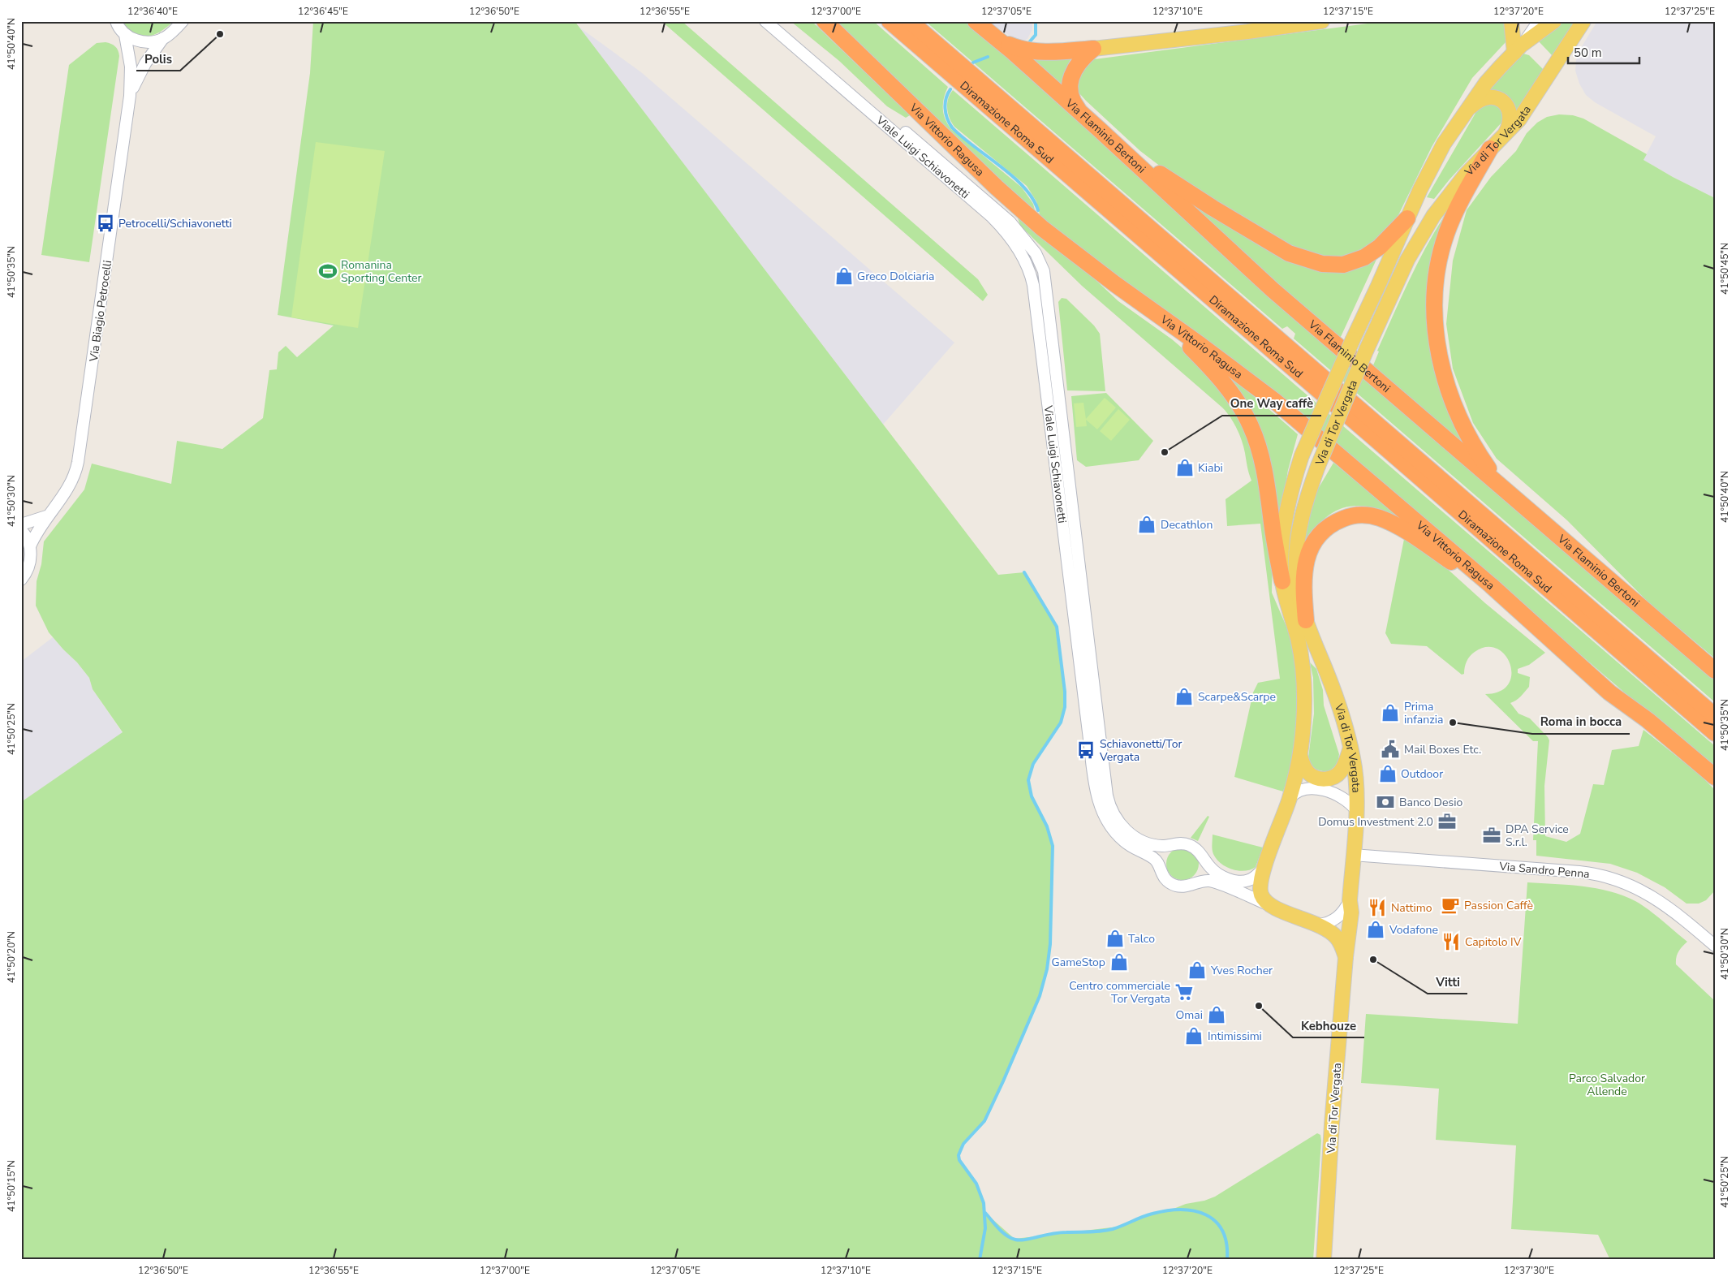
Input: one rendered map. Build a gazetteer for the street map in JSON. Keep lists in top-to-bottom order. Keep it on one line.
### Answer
{"streets":{"highway":["Diramazione Roma Sud","Via Flaminio Bertoni","Via Vittorio Ragusa"],"main road":["Via di Tor Vergata"],"street":["Viale Luigi Schiavonetti","Via Biagio Petrocelli","Via Sandro Penna"]},"crossings":[["Via di Tor Vergata","Viale Luigi Schiavonetti"],["Via di Tor Vergata","Via Sandro Penna"],["Viale Luigi Schiavonetti","Via Sandro Penna"]],"parks":["Parco Salvador Allende"],"places":{"other":["Polis","One Way caffè","Roma in bocca","Vitti","Kebhouze"],"bus stop":["Petrocelli/Schiavonetti","Schiavonetti/Tor Vergata"],"sports":["Romanina Sporting Center"],"shop":["Greco Dolciaria","Kiabi","Decathlon","Scarpe&Scarpe","Prima infanzia","Outdoor","Vodafone","Talco","GameStop","Yves Rocher","Omai","Intimissimi"],"public building":["Mail Boxes Etc."],"bank":["Banco Desio"],"office":["Domus Investment 2.0","DPA Service S.r.l."],"cafe":["Passion Caffè"],"restaurant":["Nattimo","Capitolo IV"],"supermarket":["Centro commerciale Tor Vergata"]},"scale_bar":"50 m","coordinates":["12°36'40\"E","12°36'45\"E","12°36'50\"E","12°36'55\"E","12°37'00\"E","12°37'05\"E","12°37'10\"E","12°37'15\"E","12°37'20\"E","12°37'25\"E","41°50'40\"N","41°50'45\"N","41°50'35\"N","41°50'30\"N","41°50'25\"N","41°50'20\"N","41°50'15\"N","12°37'30\"E"]}
